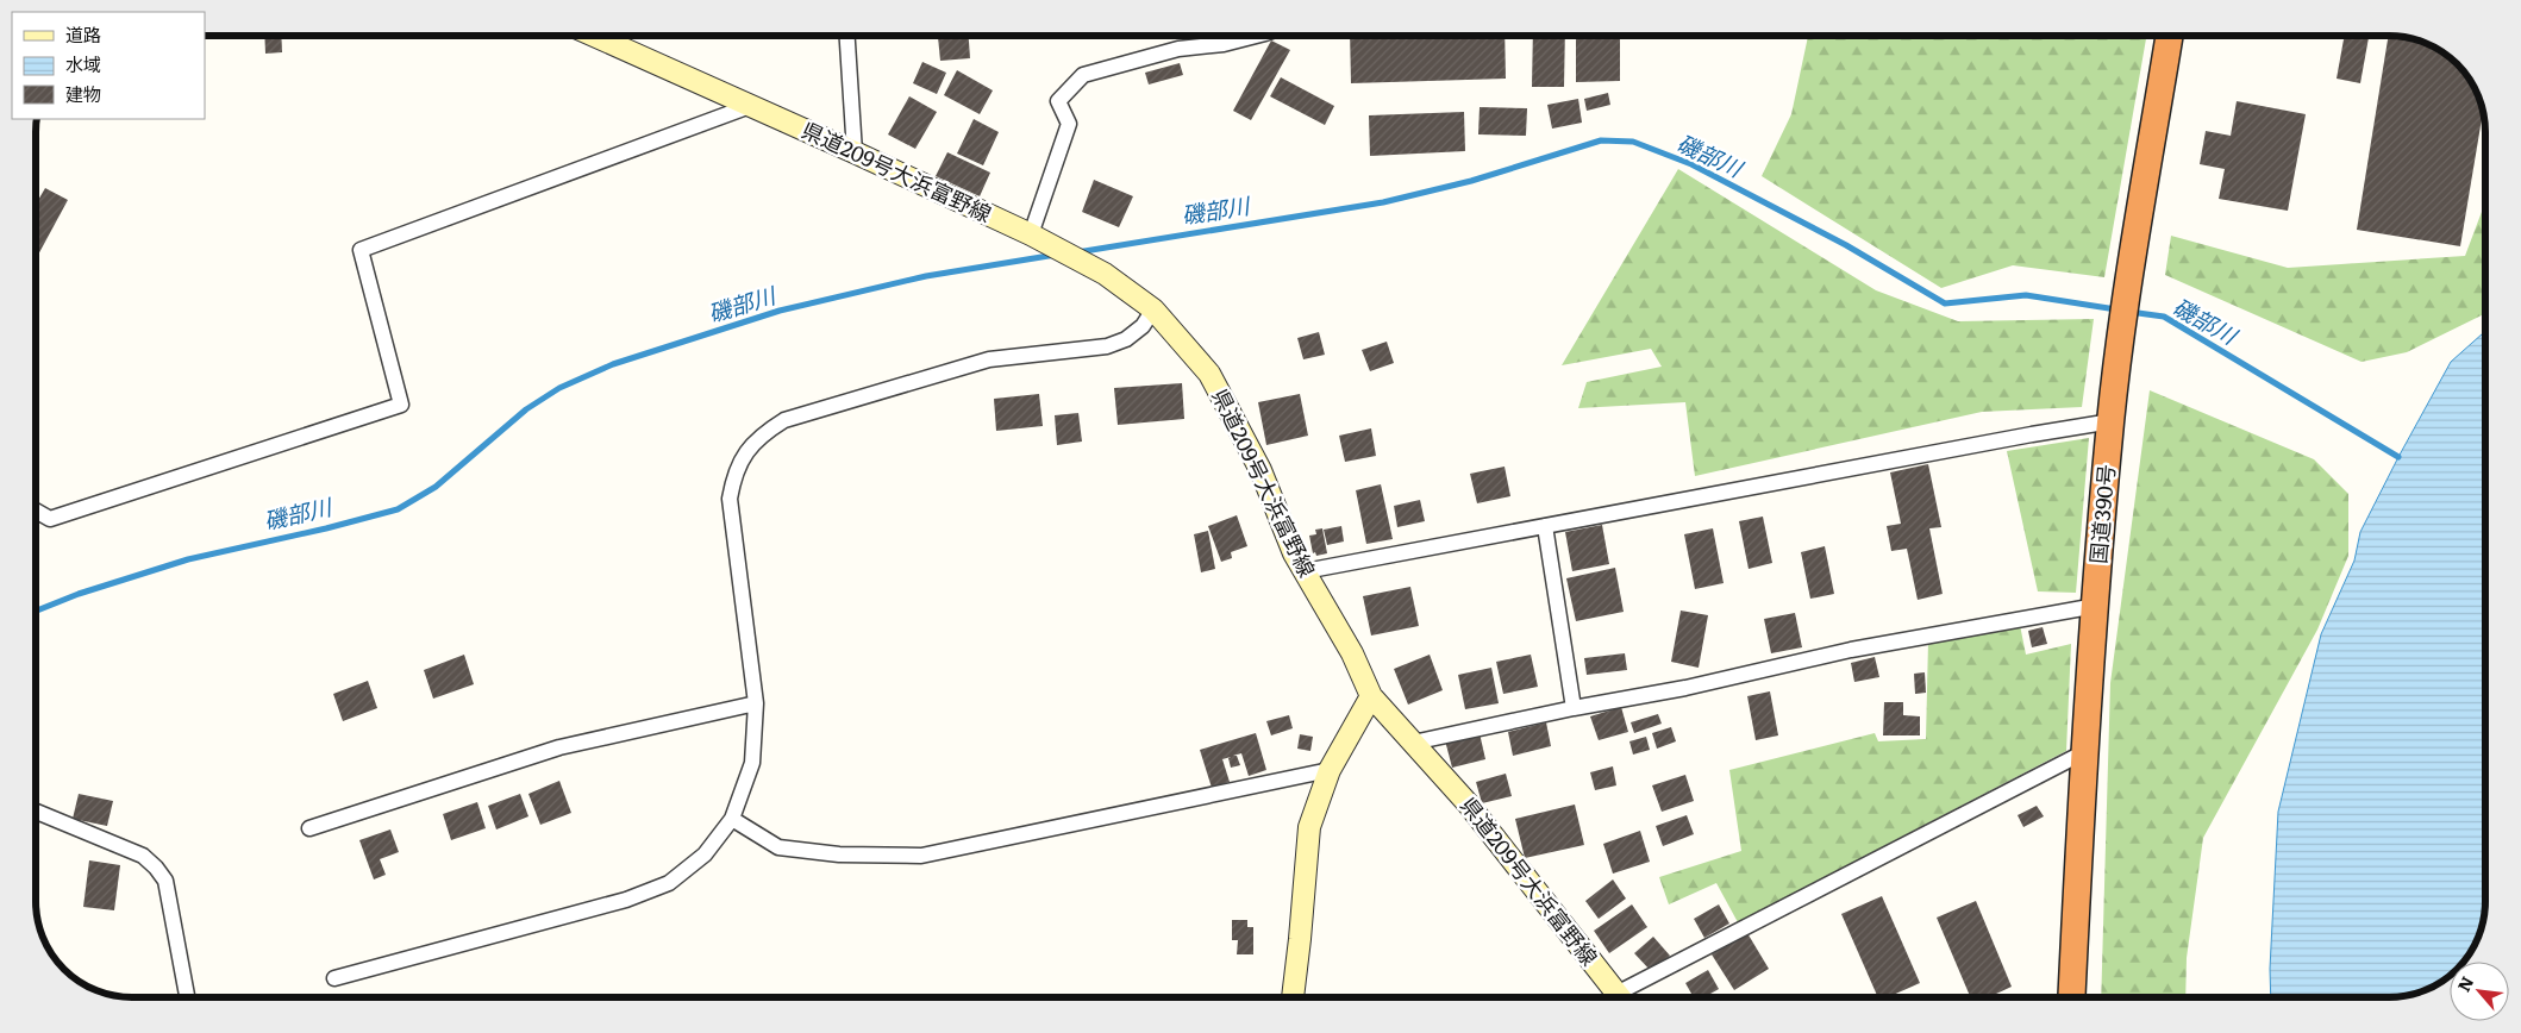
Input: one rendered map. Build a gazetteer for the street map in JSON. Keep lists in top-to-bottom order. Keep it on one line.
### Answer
{"streets":{"highway":["国道390号"],"main road":["県道209号大浜富野線"]},"water":["磯部川"],"legend":["道路","水域","建物"],"north":"top left"}
